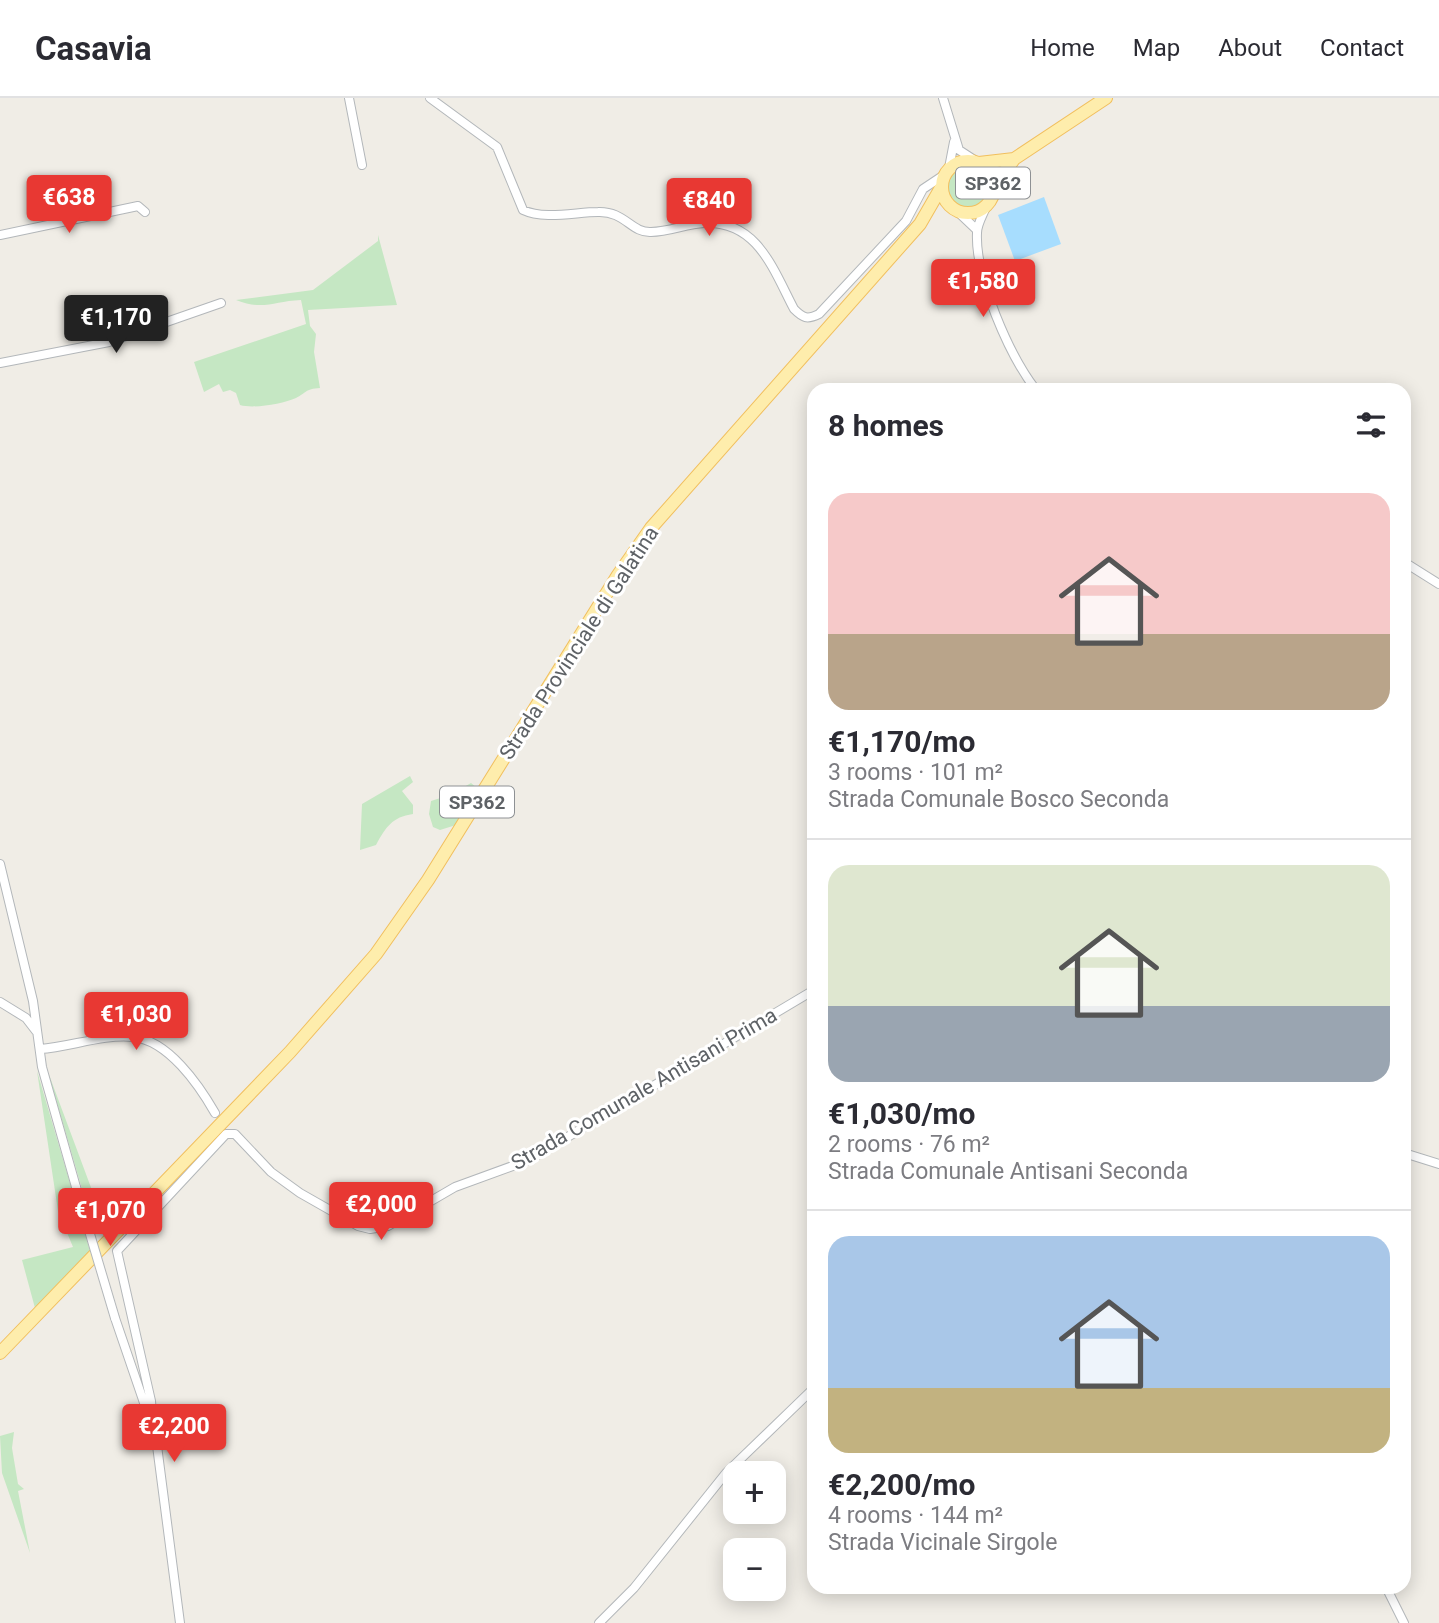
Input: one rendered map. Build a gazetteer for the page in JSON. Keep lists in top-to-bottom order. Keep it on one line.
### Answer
{"streets":{"main road":["SP362","Strada Provinciale di Galatina"],"street":["Strada Comunale Antisani Prima"]},"crossings":[["SP362","Strada Provinciale di Galatina"]],"page":{"header":"Casavia","nav":["Home","Map","About","Contact"],"price":["€638","€840","€1,580","€1,170","€1,030","€2,000","€1,070","€2,200"],"heading":"8 homes","list":[{"name":"€1,170/mo","note":"3 rooms · 101 m² · Strada Comunale Bosco Seconda"},{"name":"€1,030/mo","note":"2 rooms · 76 m² · Strada Comunale Antisani Seconda"},{"name":"€2,200/mo","note":"4 rooms · 144 m² · Strada Vicinale Sirgole"}],"map_buttons":["+","−"]}}
